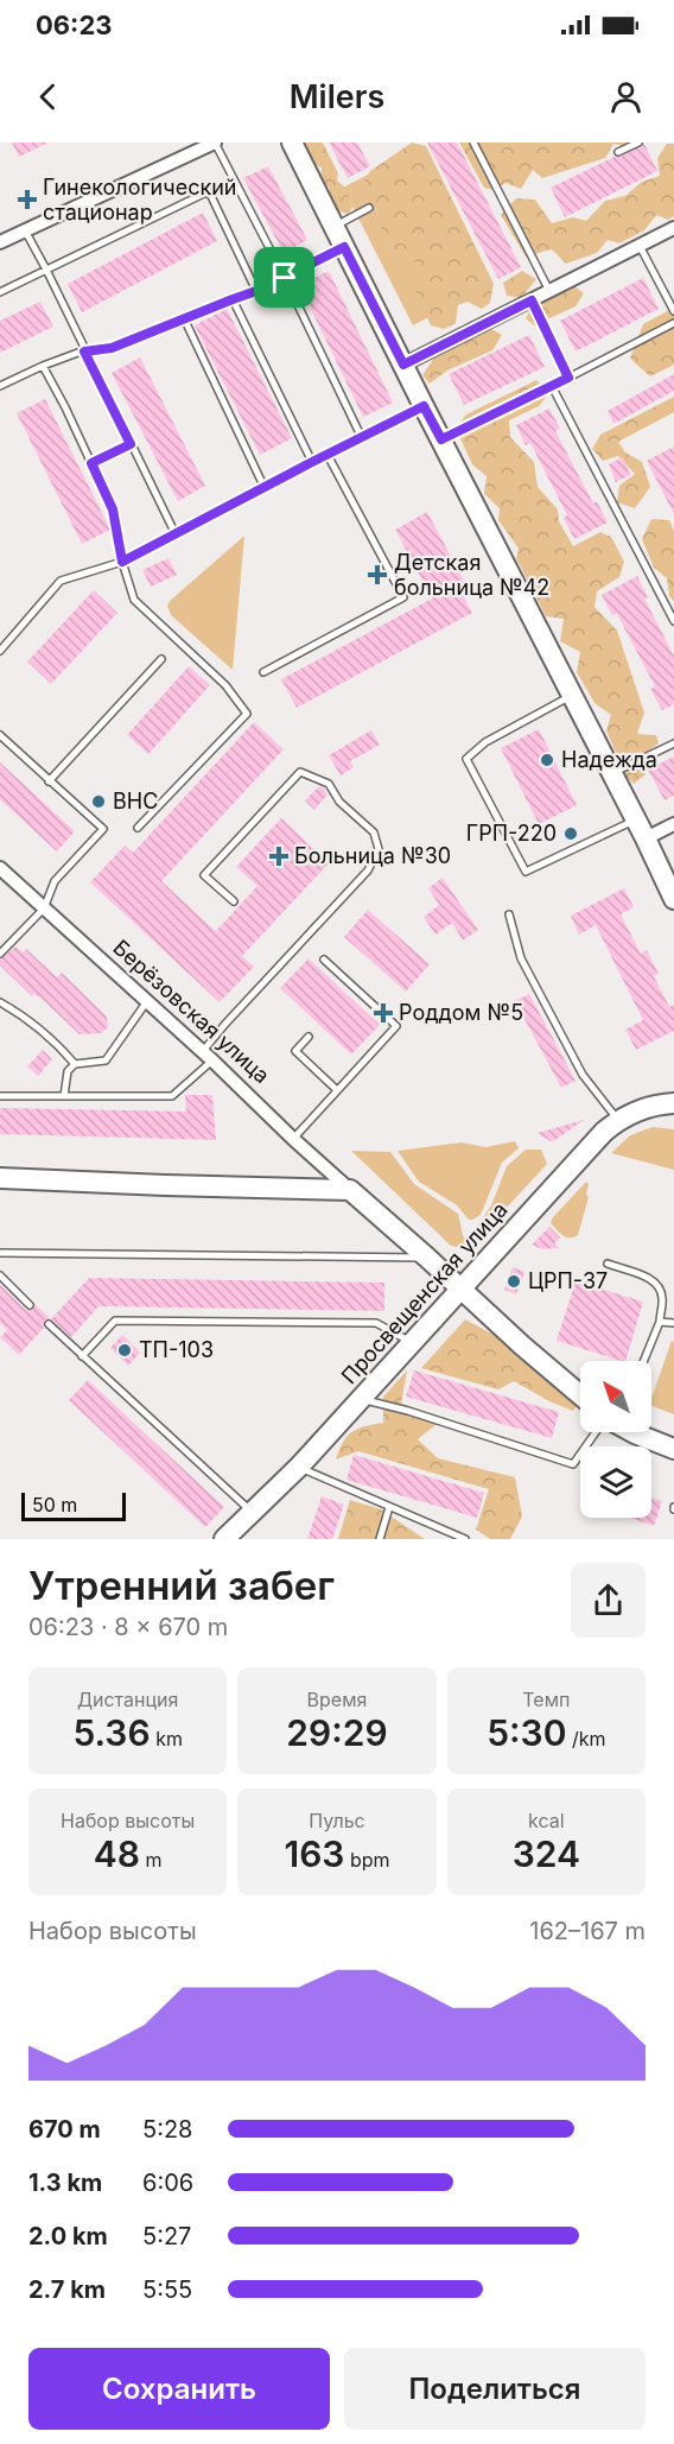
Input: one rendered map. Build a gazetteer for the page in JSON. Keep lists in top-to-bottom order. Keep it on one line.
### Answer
{"streets":{"street":["Берёзовская улица","Просвещенская улица"]},"places":{"health":["Гинекологический стационар","Детская больница №42","Больница №30","Роддом №5"],"other":["Надежда","ВНС","ГРП-220","ЦРП-37","ТП-103"]},"scale_bar":"50 m","north":"top left","page":{"status":"06:23","header":"Milers","scale":"50 m","heading":["Утренний забег","06:23 · 8 × 670 m"],"stats":[["Дистанция","5.36 km"],["Время","29:29"],["Темп","5:30 /km"],["Набор высоты","48 m"],["Пульс","163 bpm"],["kcal","324"]],"chart":["Набор высоты","162–167 m"],"list":[{"name":"670 m","note":"5:28"},{"name":"1.3 km","note":"6:06"},{"name":"2.0 km","note":"5:27"},{"name":"2.7 km","note":"5:55"}],"buttons":["Сохранить","Поделиться"]}}
